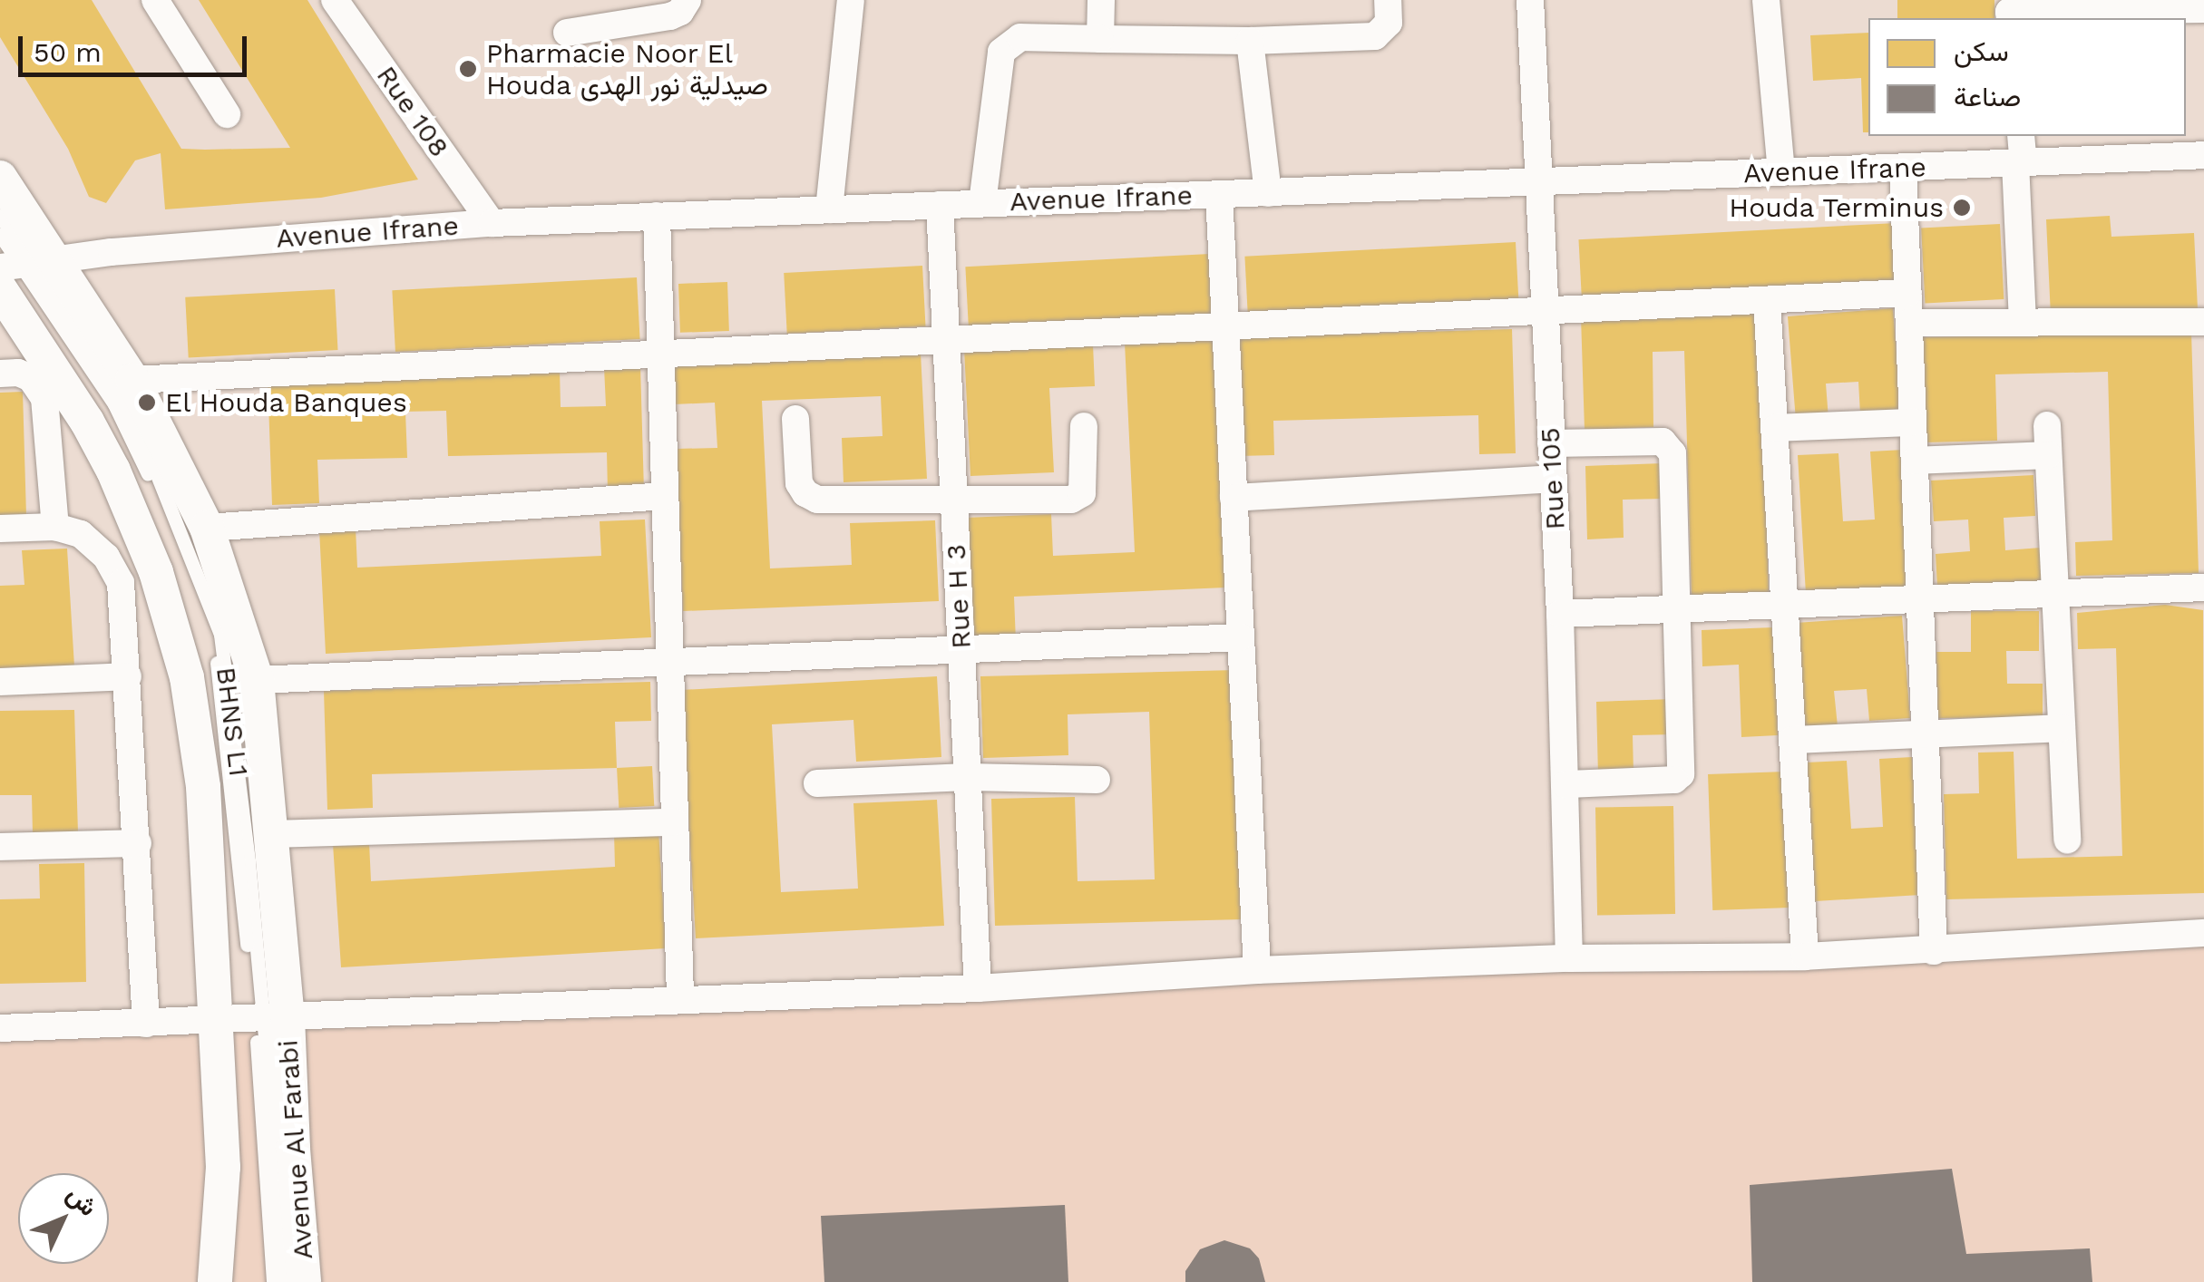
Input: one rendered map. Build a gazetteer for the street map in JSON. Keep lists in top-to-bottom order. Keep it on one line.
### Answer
{"streets":{"street":["Rue 108","Avenue Ifrane","Rue 105","Rue H 3","Avenue Al Farabi"],"lane":["BHNS L1"]},"crossings":[["Rue 108","Avenue Ifrane"],["Avenue Ifrane","Rue 105"],["Avenue Ifrane","Rue H 3"],["Avenue Ifrane","BHNS L1"],["Avenue Ifrane","Avenue Al Farabi"],["BHNS L1","Avenue Al Farabi"]],"places":["Pharmacie Noor El Houda صيدلية نور الهدى","Houda Terminus","El Houda Banques"],"legend":["سكن","صناعة"],"scale_bar":"50 m","north":"top right"}
